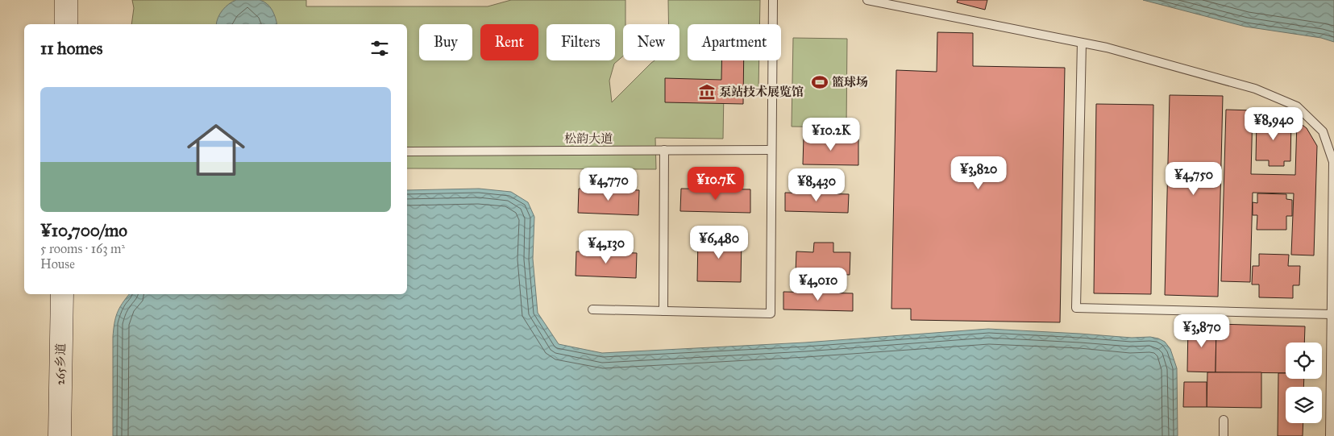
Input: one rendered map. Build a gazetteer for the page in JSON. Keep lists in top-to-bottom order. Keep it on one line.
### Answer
{"streets":{"street":["265乡道"],"lane":["松韵大道"]},"places":{"sports":["篮球场"],"museum":["泵站技术展览馆"]},"page":{"chip":["Buy","Rent","Filters","New","Apartment"],"heading":"11 homes","list":[{"name":"¥10,700/mo","note":"5 rooms · 163 m² · House"}],"price":["¥8,940","¥10.2K","¥3,820","¥4,750","¥10.7K","¥4,770","¥8,430","¥6,480","¥4,130","¥4,010","¥3,870"]}}
